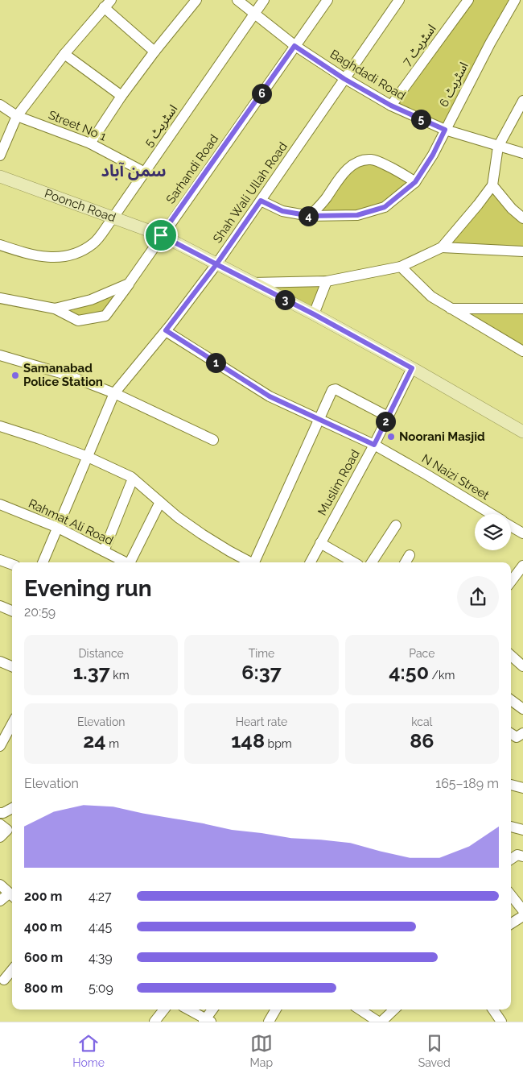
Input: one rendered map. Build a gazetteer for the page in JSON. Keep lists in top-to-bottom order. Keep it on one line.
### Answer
{"streets":{"main road":["Poonch Road"],"street":["اسٹریٹ 7","Baghdadi Road","اسٹریٹ 6","Street No 1","اسٹریٹ 5","Sarhandi Road","Shah Wali Ullah Road","N Naizi Street","Muslim Road","Rahmat Ali Road"]},"crossings":[["اسٹریٹ 7","Baghdadi Road"],["Baghdadi Road","اسٹریٹ 6"],["Baghdadi Road","اسٹریٹ 5"],["Baghdadi Road","Sarhandi Road"],["Baghdadi Road","Shah Wali Ullah Road"],["اسٹریٹ 6","Shah Wali Ullah Road"],["Street No 1","اسٹریٹ 5"],["اسٹریٹ 5","Poonch Road"],["Sarhandi Road","Poonch Road"],["Shah Wali Ullah Road","Poonch Road"],["Shah Wali Ullah Road","N Naizi Street"],["Shah Wali Ullah Road","Rahmat Ali Road"],["Poonch Road","Muslim Road"],["N Naizi Street","Muslim Road"]],"districts":["سمن آباد"],"places":["Samanabad Police Station","Noorani Masjid"],"page":{"pins":["6","5","4","3","1","2"],"heading":["Evening run","20:59"],"stats":[["Distance","1.37 km"],["Time","6:37"],["Pace","4:50 /km"],["Elevation","24 m"],["Heart rate","148 bpm"],["kcal","86"]],"chart":["Elevation","165–189 m"],"list":[{"name":"200 m","note":"4:27"},{"name":"400 m","note":"4:45"},{"name":"600 m","note":"4:39"},{"name":"800 m","note":"5:09"}],"tabs":["Home","Map","Saved"]}}
